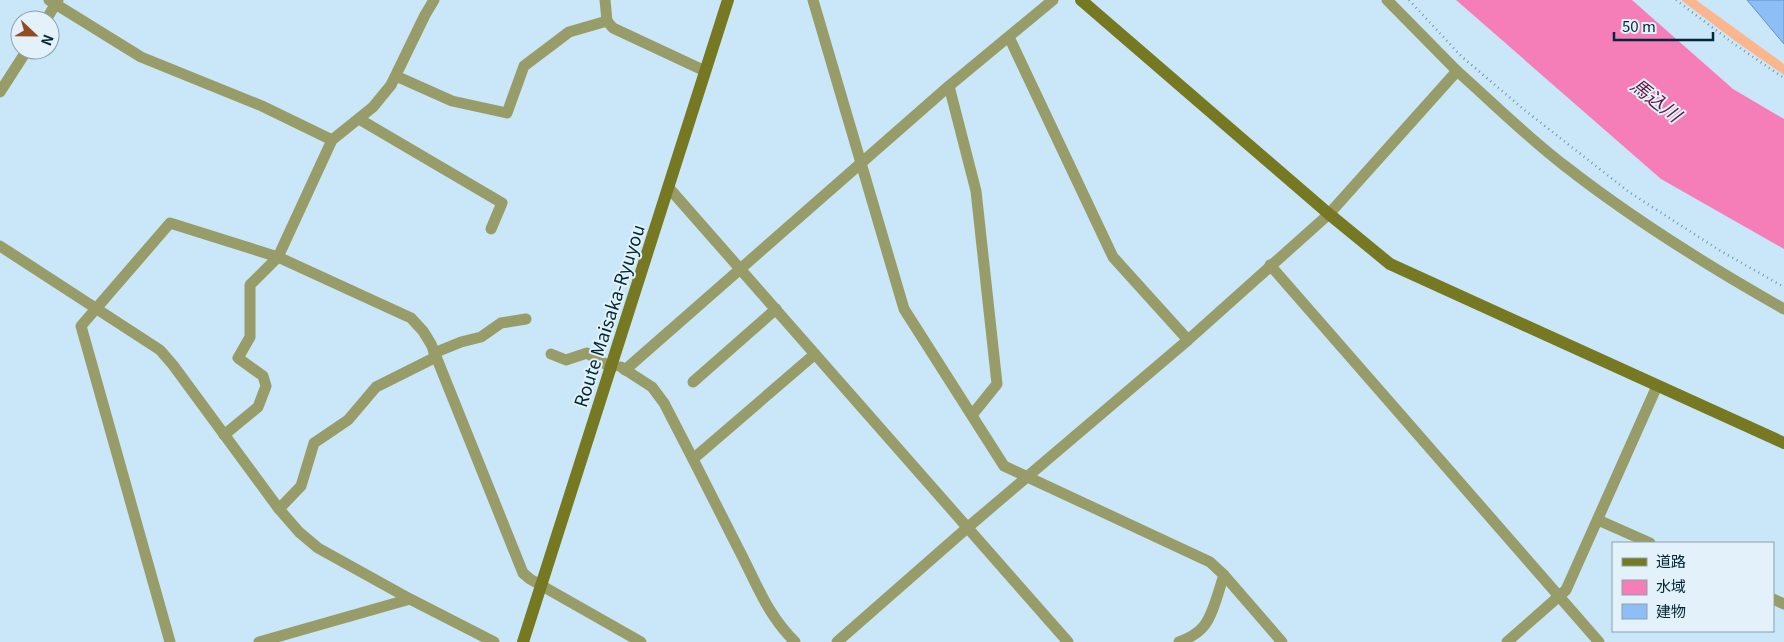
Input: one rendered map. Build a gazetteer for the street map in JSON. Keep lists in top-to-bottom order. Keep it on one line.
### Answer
{"streets":{"street":["Route Maisaka-Ryuyou"]},"water":["馬込川"],"legend":["道路","水域","建物"],"scale_bar":"50 m","north":"right"}
